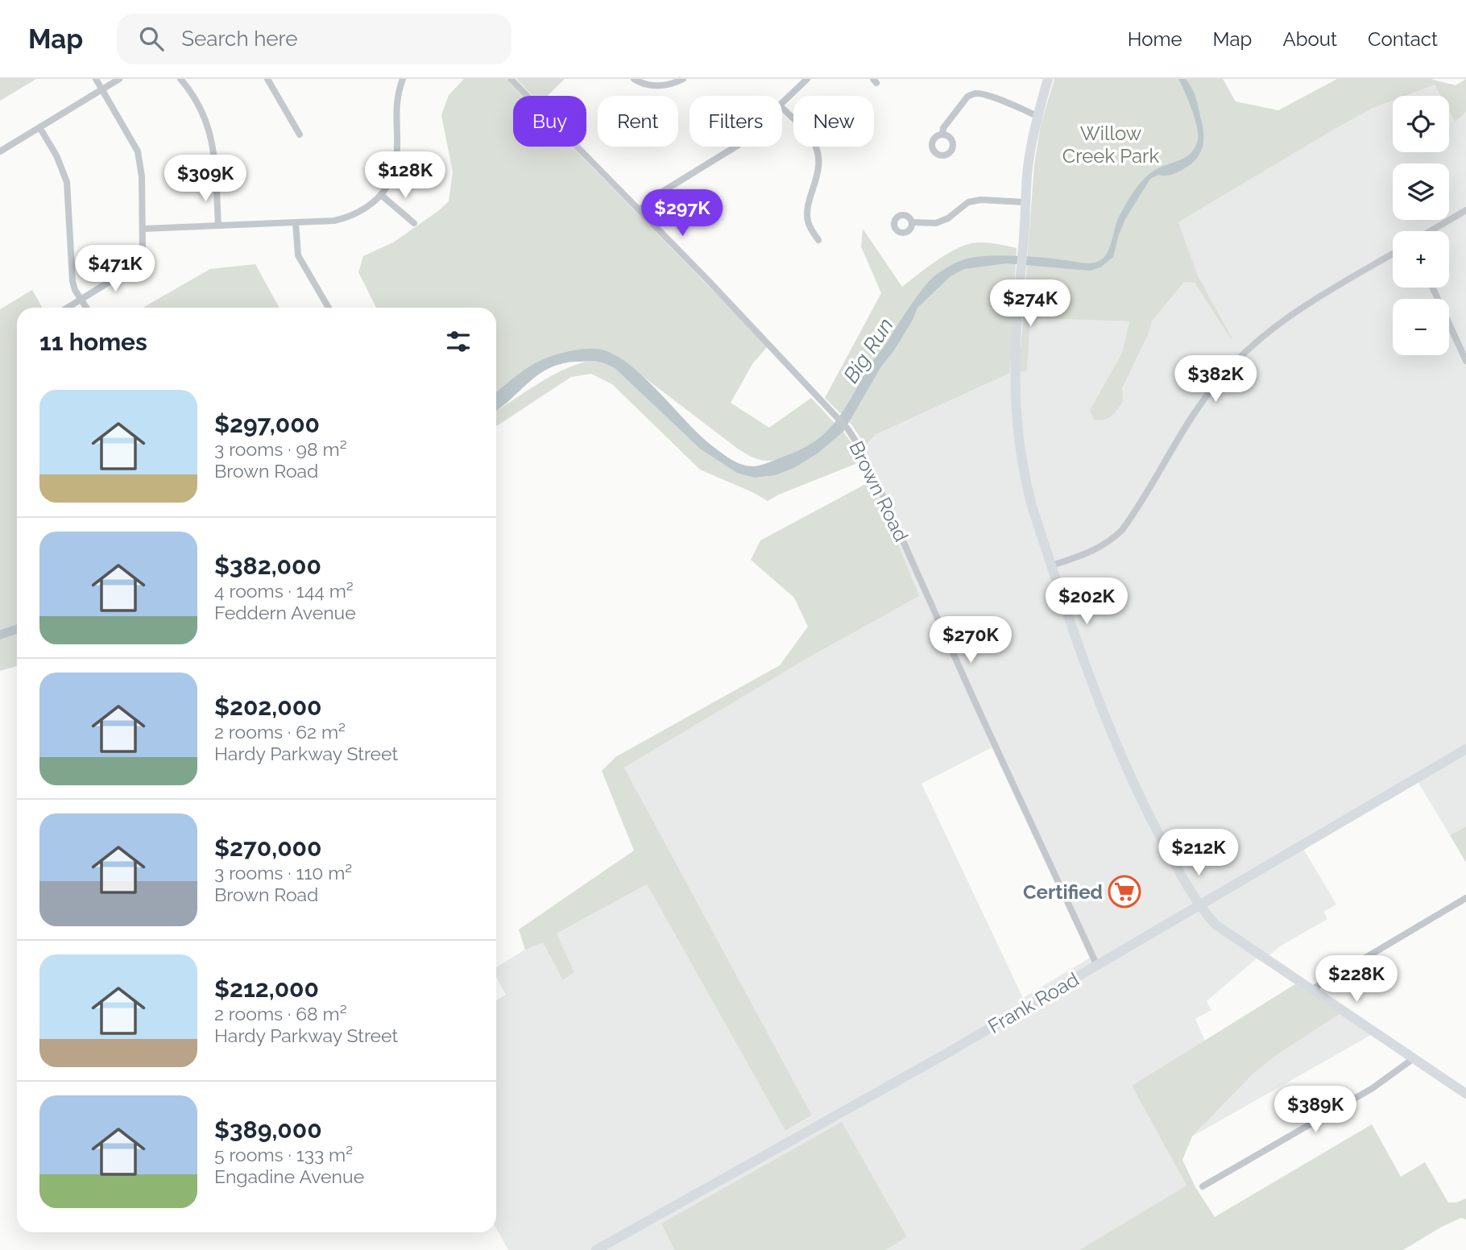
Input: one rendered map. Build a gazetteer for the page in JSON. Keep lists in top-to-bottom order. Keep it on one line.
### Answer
{"streets":{"main road":["Frank Road"],"street":["Brown Road"]},"crossings":[["Brown Road","Frank Road"]],"water":["Big Run"],"parks":["Willow Creek Park"],"places":{"supermarket":["Certified"]},"page":{"header":"Map","search":"Search here","nav":["Home","Map","About","Contact"],"map_buttons":["+","−"],"chip":["Buy","Rent","Filters","New"],"price":["$128K","$309K","$297K","$471K","$274K","$382K","$202K","$270K","$212K","$228K","$389K"],"heading":"11 homes","list":[{"name":"$297,000","note":"3 rooms · 98 m² · Brown Road"},{"name":"$382,000","note":"4 rooms · 144 m² · Feddern Avenue"},{"name":"$202,000","note":"2 rooms · 62 m² · Hardy Parkway Street"},{"name":"$270,000","note":"3 rooms · 110 m² · Brown Road"},{"name":"$212,000","note":"2 rooms · 68 m² · Hardy Parkway Street"},{"name":"$389,000","note":"5 rooms · 133 m² · Engadine Avenue"}]}}
